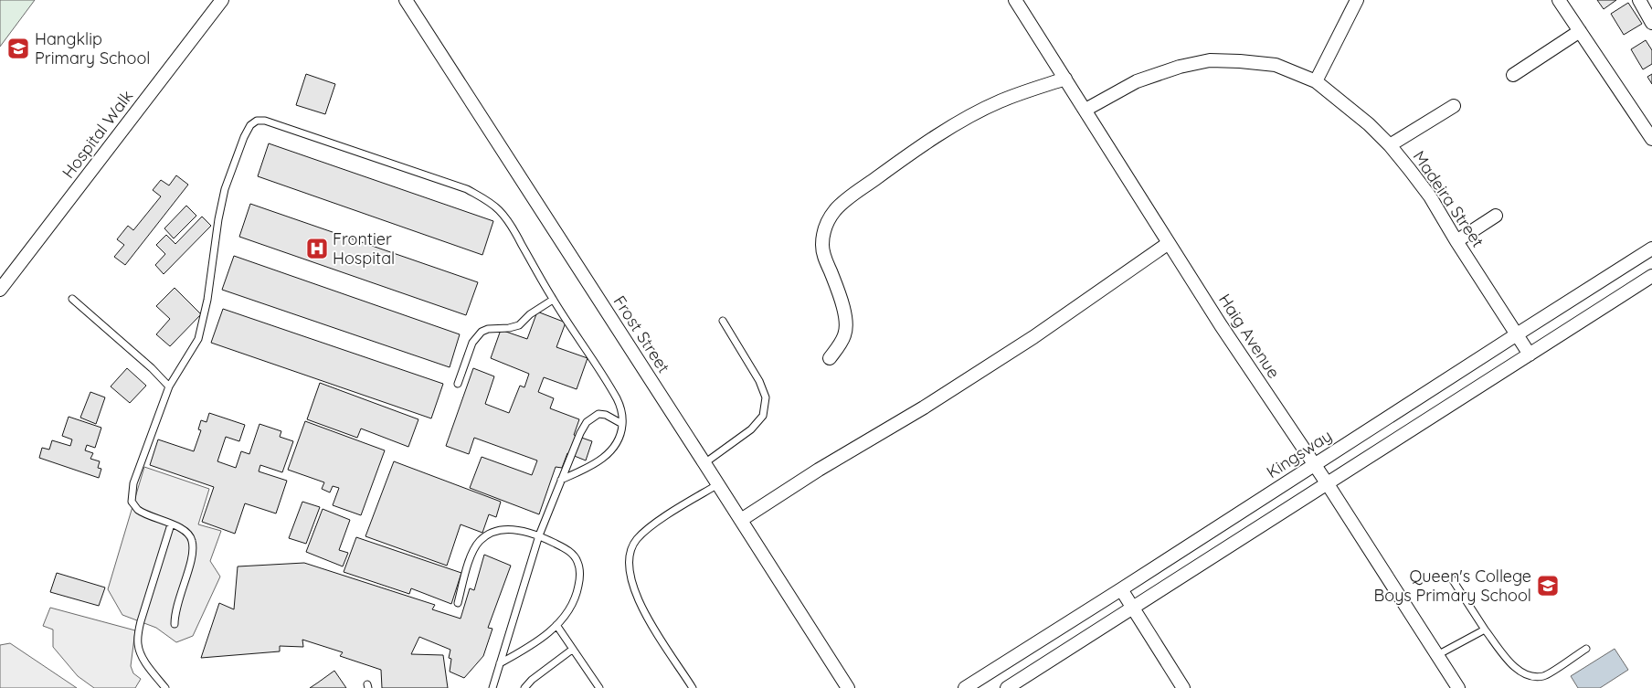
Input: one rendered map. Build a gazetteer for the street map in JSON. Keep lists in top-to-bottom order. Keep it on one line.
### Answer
{"streets":{"street":["Hospital Walk","Madeira Street","Frost Street","Haig Avenue","Kingsway"]},"crossings":[["Madeira Street","Haig Avenue"],["Madeira Street","Kingsway"],["Haig Avenue","Kingsway"]],"places":{"school or university":["Hangklip Primary School","Queen's College Boys Primary School"],"hospital":["Frontier Hospital"]}}
